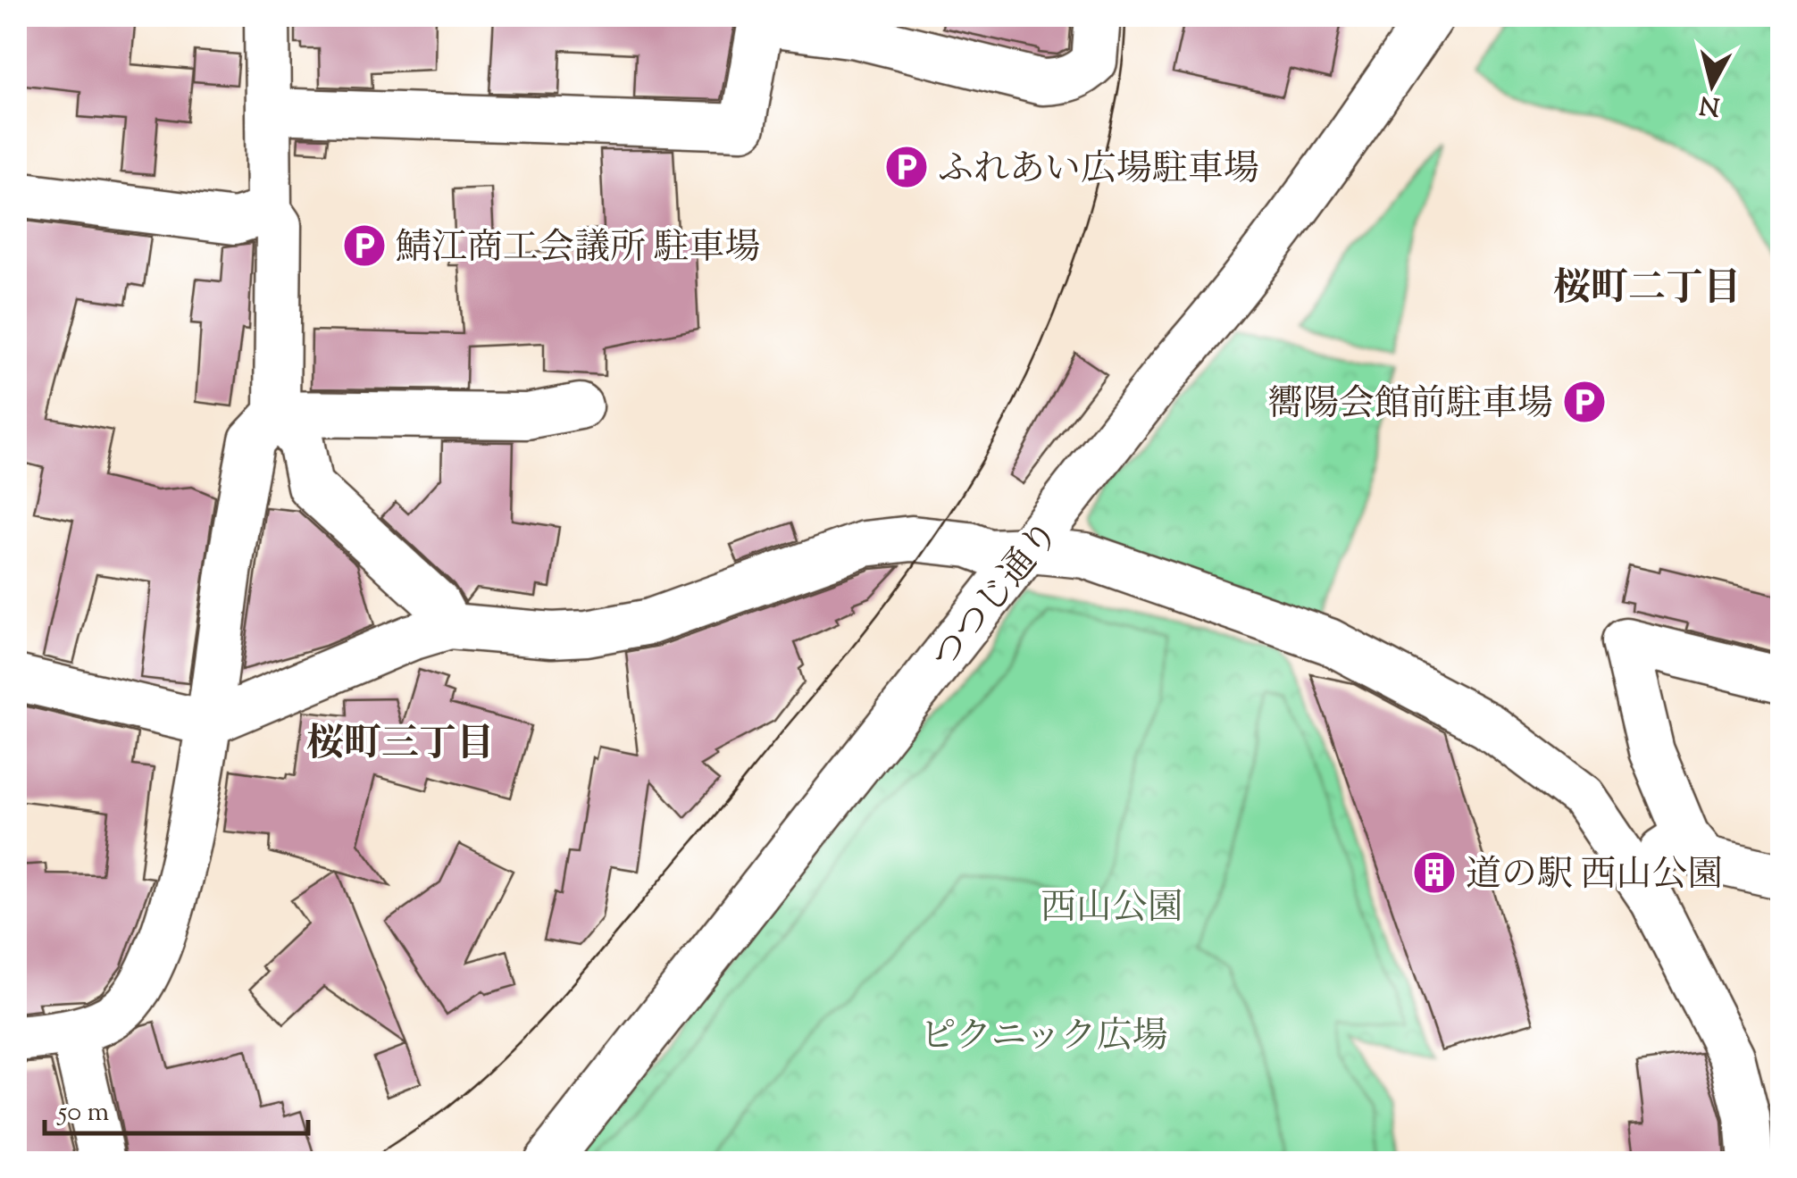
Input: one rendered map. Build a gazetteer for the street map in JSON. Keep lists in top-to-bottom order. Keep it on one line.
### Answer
{"streets":{"street":["つつじ通り"]},"districts":["桜町二丁目","桜町三丁目"],"parks":["西山公園","ピクニック広場"],"places":{"parking":["ふれあい広場駐車場","鯖江商工会議所 駐車場","嚮陽会館前駐車場"],"building":["道の駅 西山公園"]},"scale_bar":"50 m","north":"bottom"}
